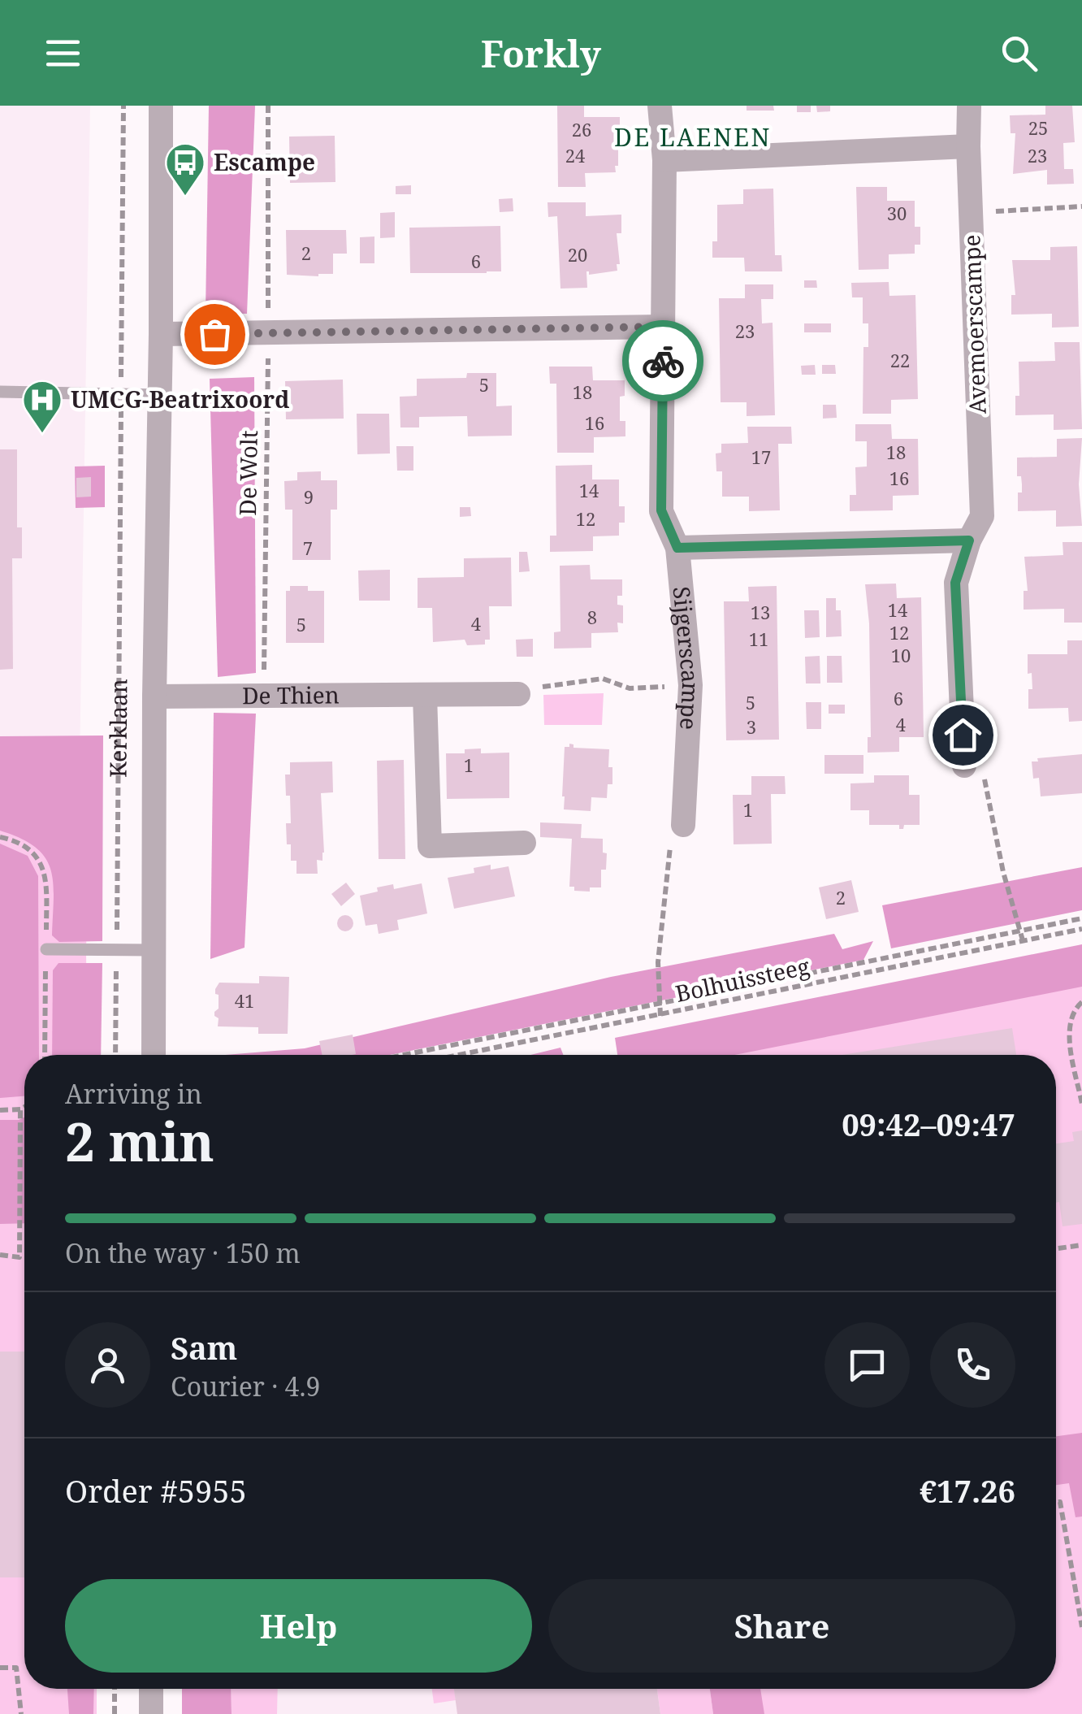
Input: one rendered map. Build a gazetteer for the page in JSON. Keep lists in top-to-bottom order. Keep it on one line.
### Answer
{"streets":{"street":["Avemoerscampe","Sijgerscampe","De Thien","Kerklaan"],"path":["De Wolt","Bolhuissteeg"]},"crossings":[["De Wolt","De Thien"],["De Thien","Kerklaan"]],"districts":["DE LAENEN"],"places":{"bus stop":["Escampe"],"hospital":["UMCG-Beatrixoord"]},"house_numbers":["25","26","24","23","30","2","20","6","23","22","5","18","16","18","17","16","14","9","12","7","14","13","8","4","5","12","11","10","6","5","4","3","1","1","2","41"],"page":{"header":"Forkly","heading":["2 min","Arriving in","09:42–09:47"],"panel":["Sam","Courier · 4.9","Order #5955","€17.26"],"bar":"On the way · 150 m","buttons":["Help","Share"]}}
